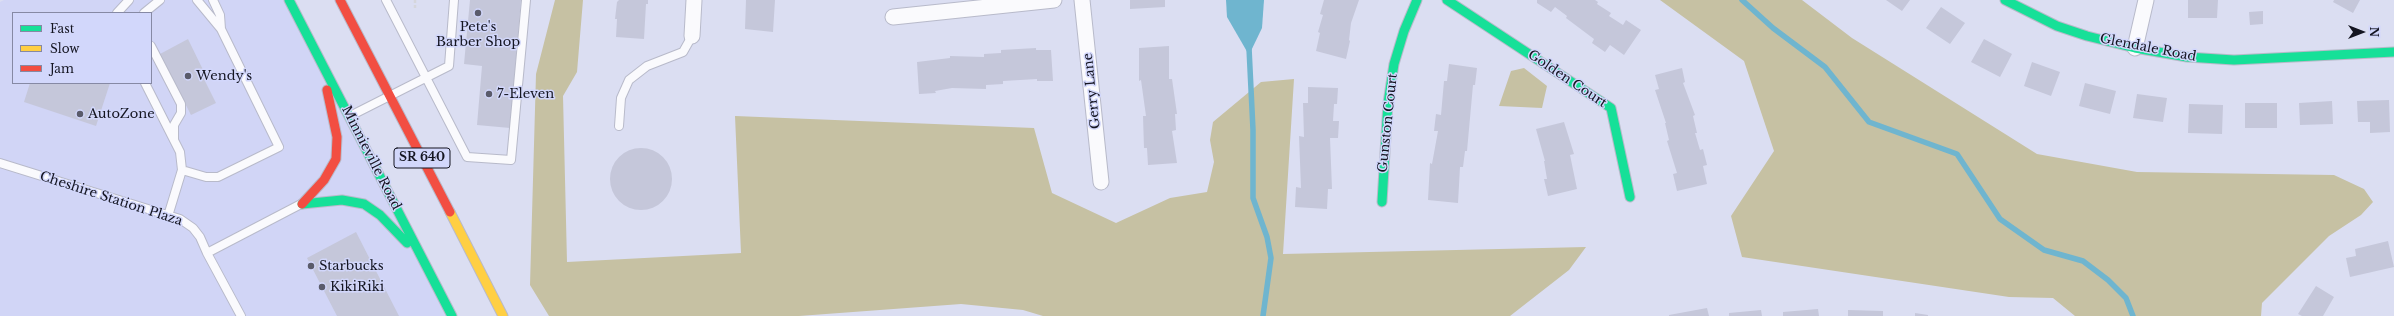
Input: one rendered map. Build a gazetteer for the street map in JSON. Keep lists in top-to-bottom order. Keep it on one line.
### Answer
{"streets":{"main road":["Glendale Road","Golden Court","Gunston Court","Minnieville Road","SR 640"],"street":["Gerry Lane"],"lane":["Cheshire Station Plaza"]},"places":["Pete's Barber Shop","Wendy's","7-Eleven","AutoZone","Starbucks","KikiRiki"],"legend":["Fast","Slow","Jam"],"north":"right"}
